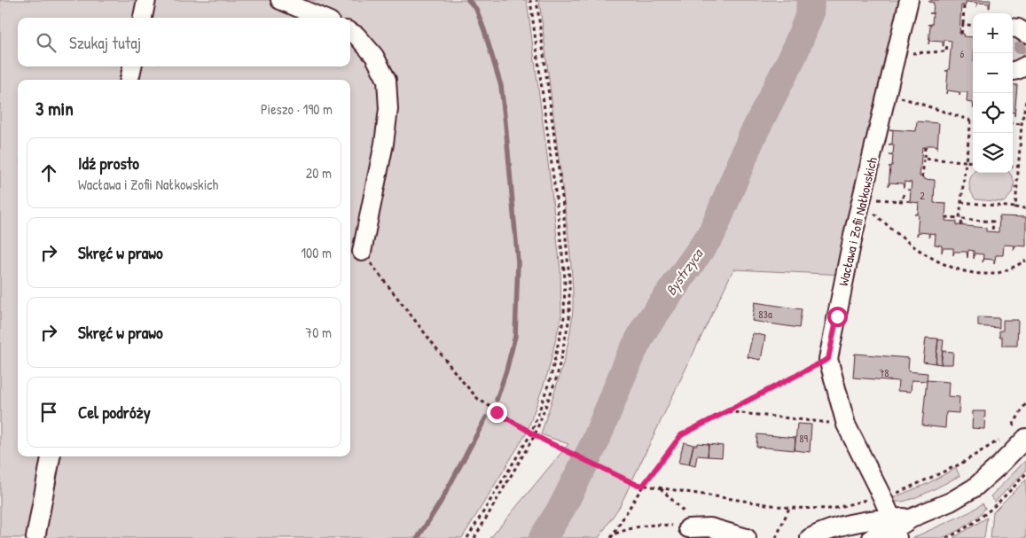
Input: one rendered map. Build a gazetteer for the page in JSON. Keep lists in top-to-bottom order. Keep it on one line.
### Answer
{"streets":{"street":["Wacława i Zofii Nałkowskich"]},"water":["Bystrzyca"],"house_numbers":["6","2","83a","78","89"],"page":{"map_buttons":["+","−"],"search":"Szukaj tutaj","heading":["3 min","Pieszo · 190 m"],"list":[["Idź prosto","Wacława i Zofii Nałkowskich","20 m"],["Skręć w prawo","100 m"],["Skręć w prawo","70 m"],"Cel podróży"]}}
